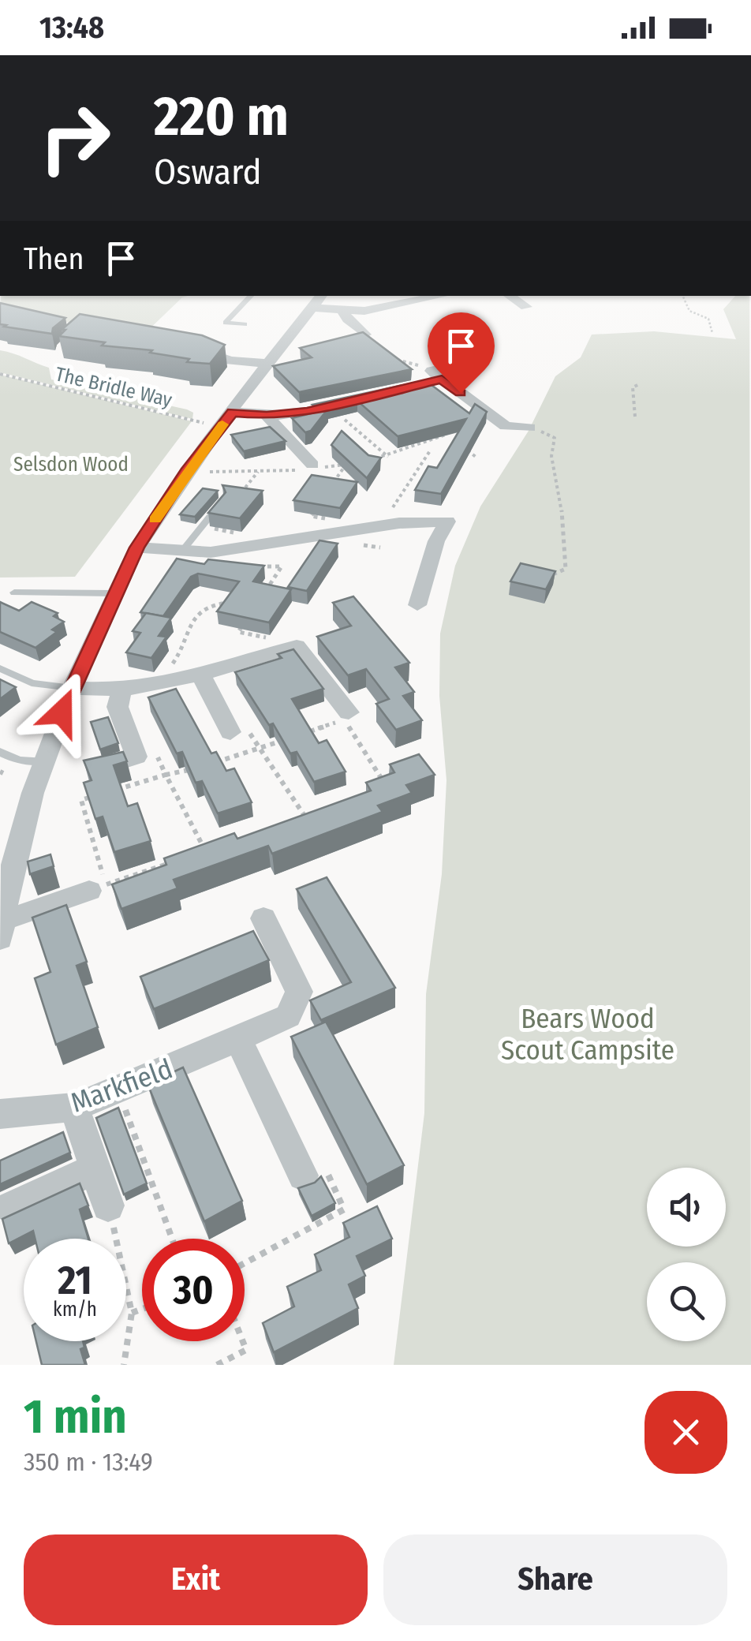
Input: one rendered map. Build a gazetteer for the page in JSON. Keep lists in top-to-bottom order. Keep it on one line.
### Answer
{"streets":{"street":["Markfield"],"path":["The Bridle Way"]},"parks":["Selsdon Wood","Bears Wood Scout Campsite"],"page":{"status":"13:48","turn":["220 m","Osward"],"then":"Then","speed":"21 km/h","limit":"30","heading":["1 min","350 m · 13:49"],"buttons":["Exit","Share"]}}
